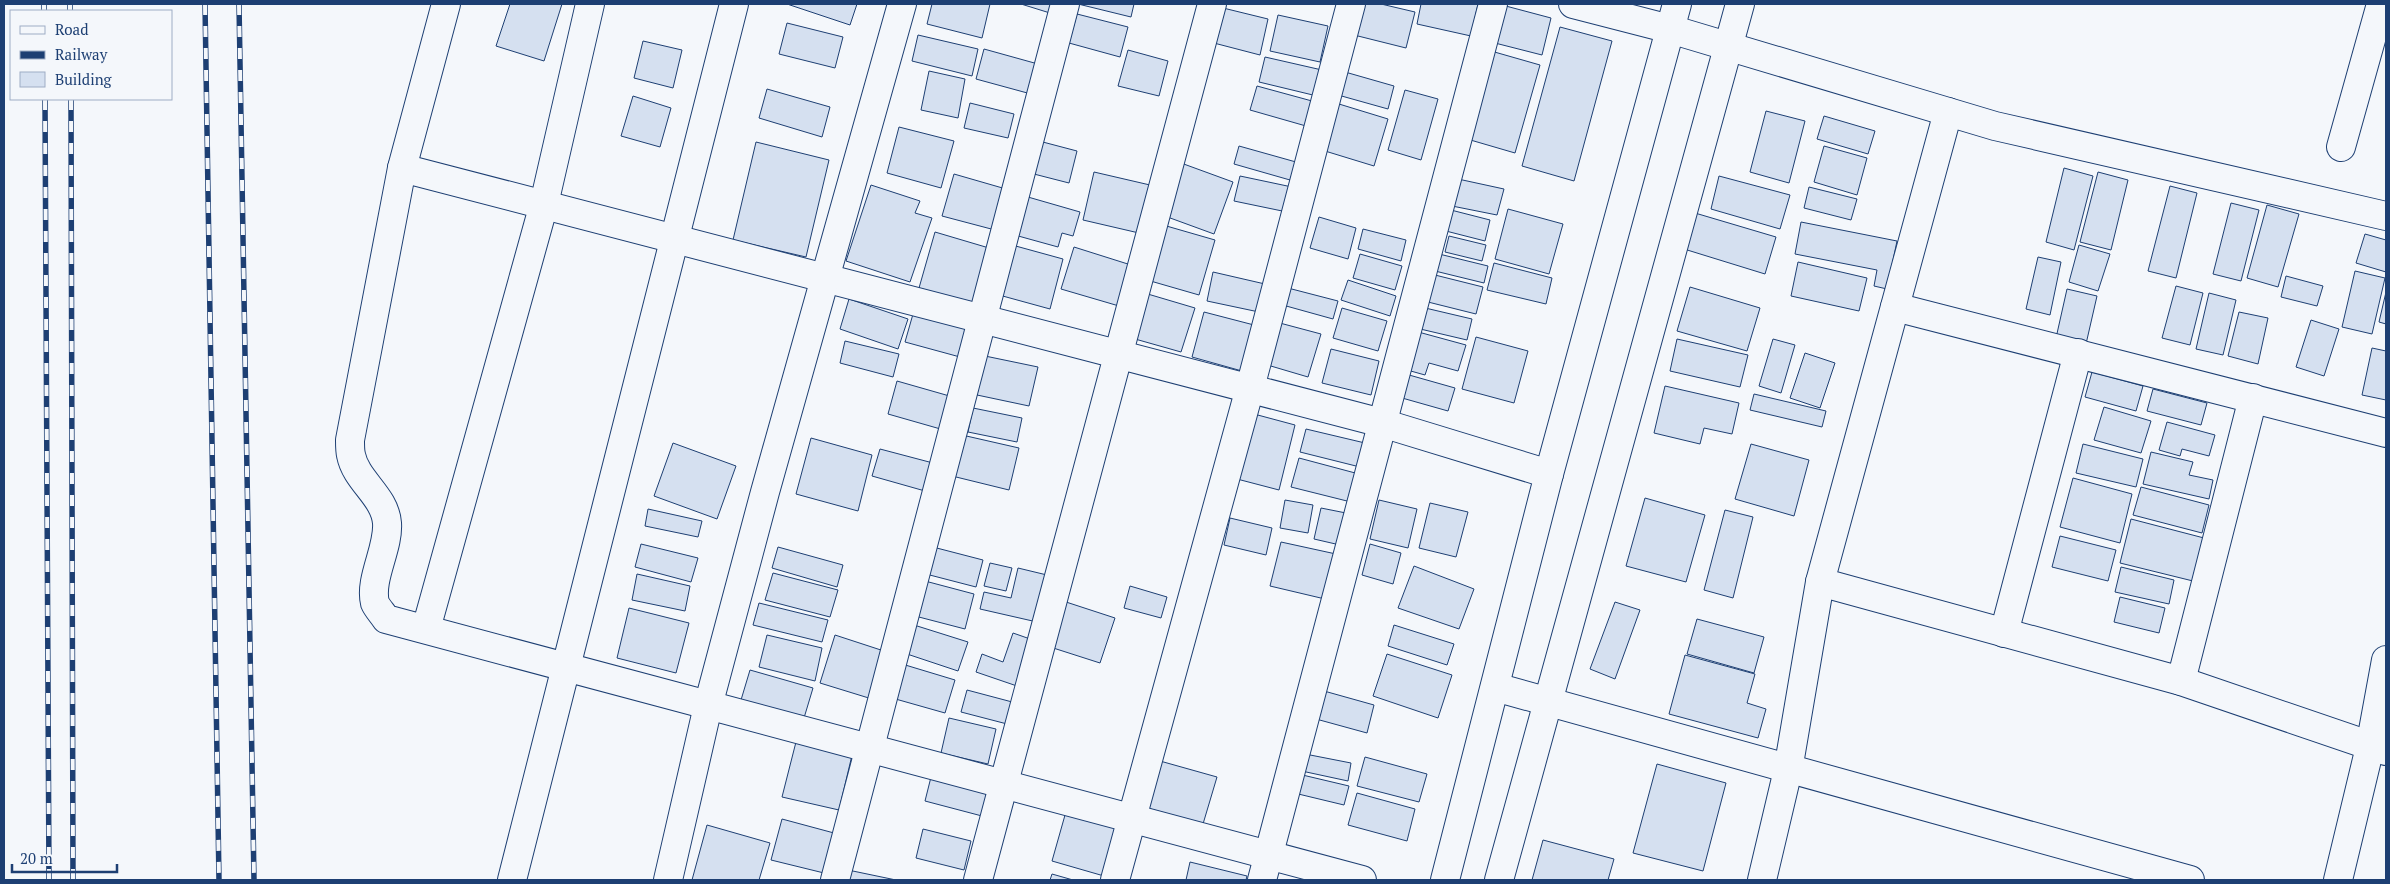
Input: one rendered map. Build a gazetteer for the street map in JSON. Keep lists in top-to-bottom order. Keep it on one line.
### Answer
{"legend":["Road","Railway","Building"],"scale_bar":"20 m"}
